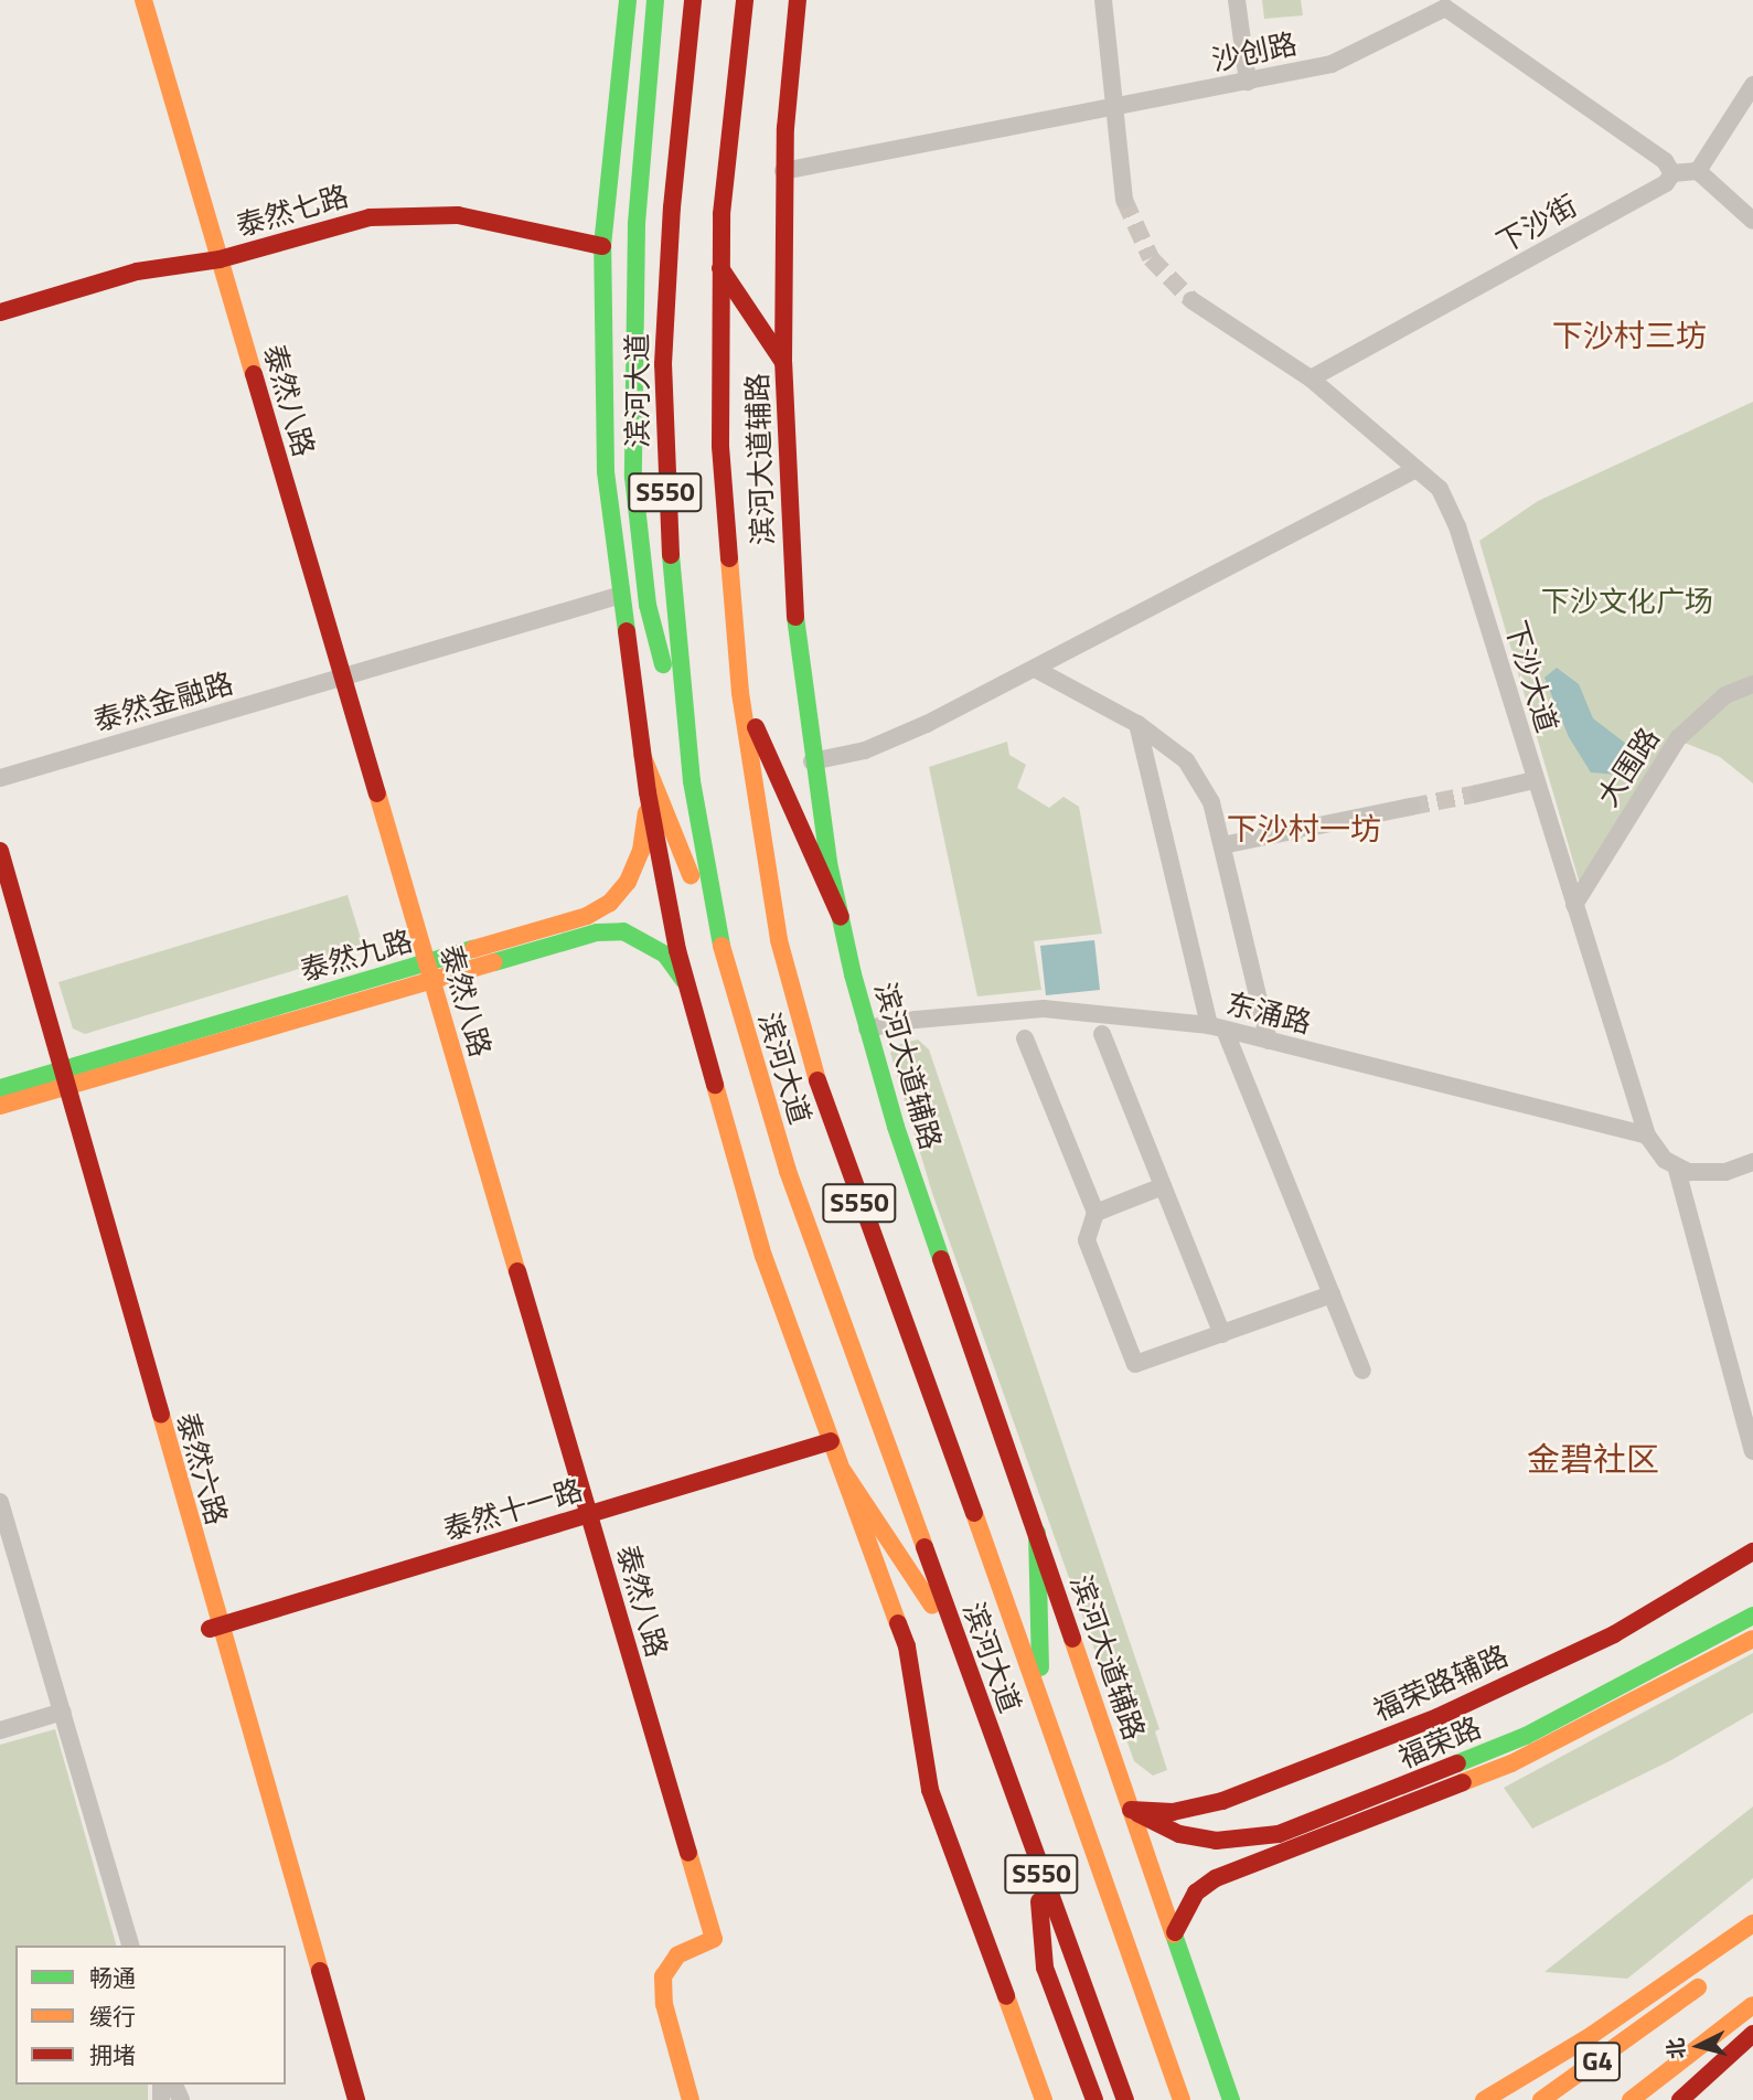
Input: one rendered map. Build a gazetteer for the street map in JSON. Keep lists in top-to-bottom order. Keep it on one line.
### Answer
{"streets":{"main road":["泰然七路","滨河大道","泰然八路","滨河大道辅路","S550","泰然九路","泰然六路","泰然十一路","福荣路辅路","福荣路","G4"],"street":["沙创路","下沙街","下沙大道","泰然金融路","大围路","东涌路"]},"crossings":[["沙创路","下沙街"],["沙创路","滨河大道辅路"],["泰然七路","泰然八路"],["下沙街","下沙大道"],["泰然八路","泰然金融路"],["泰然八路","泰然九路"],["泰然八路","泰然十一路"],["滨河大道辅路","东涌路"],["滨河大道辅路","福荣路辅路"],["滨河大道辅路","福荣路"],["下沙大道","大围路"],["下沙大道","东涌路"],["泰然九路","泰然六路"],["泰然六路","泰然十一路"],["福荣路辅路","福荣路"]],"districts":["下沙村三坊","下沙村一坊","金碧社区"],"parks":["下沙文化广场"],"legend":["畅通","缓行","拥堵"],"north":"left"}
